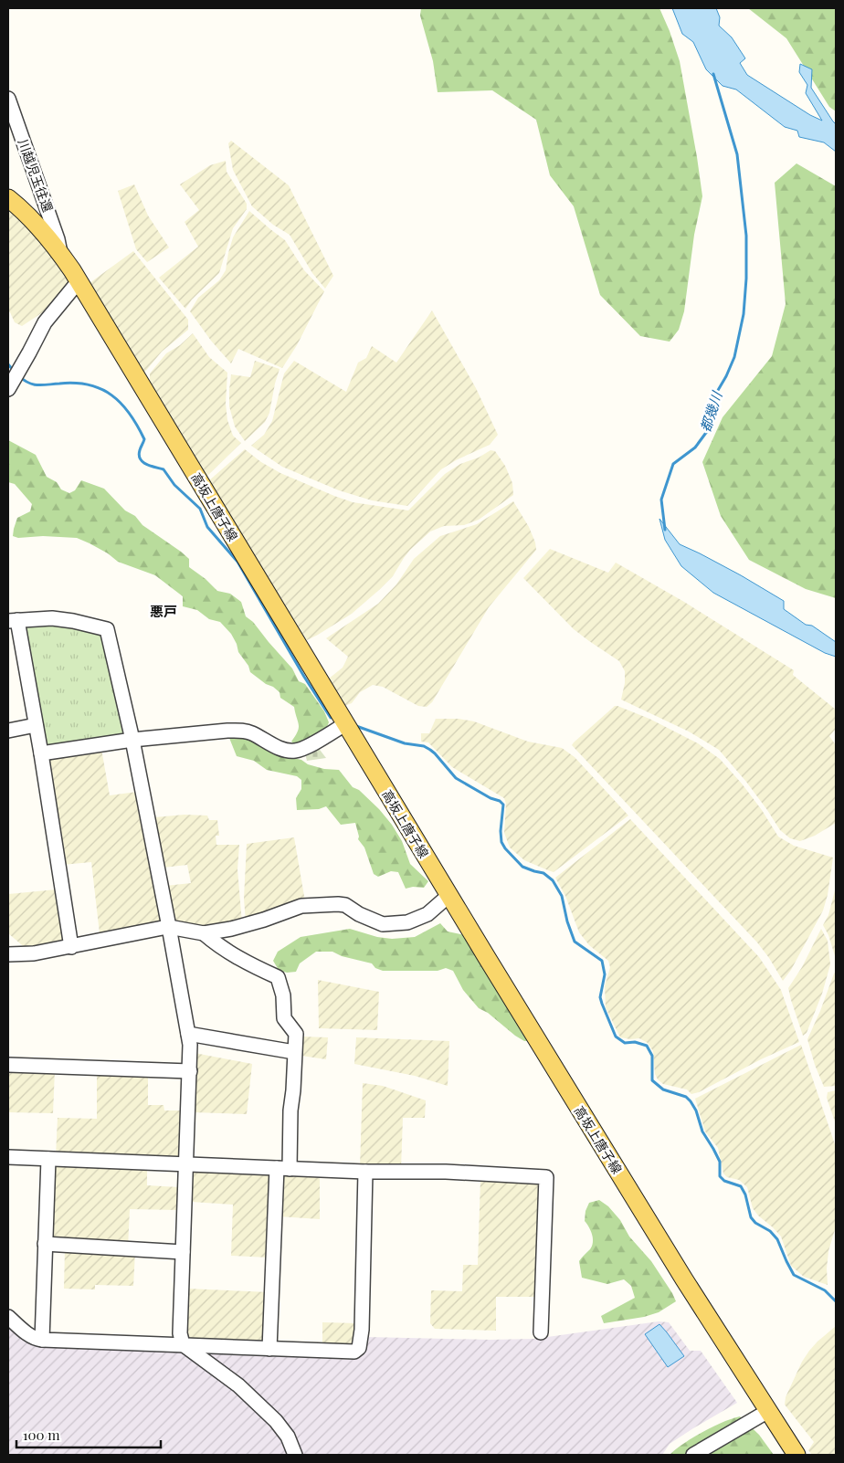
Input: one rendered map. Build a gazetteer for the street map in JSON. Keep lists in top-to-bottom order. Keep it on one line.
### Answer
{"streets":{"main road":["高坂上唐子線"],"street":["川越児玉往還"]},"crossings":[["川越児玉往還","高坂上唐子線"]],"districts":["悪戸"],"water":["都幾川"],"scale_bar":"100 m"}
